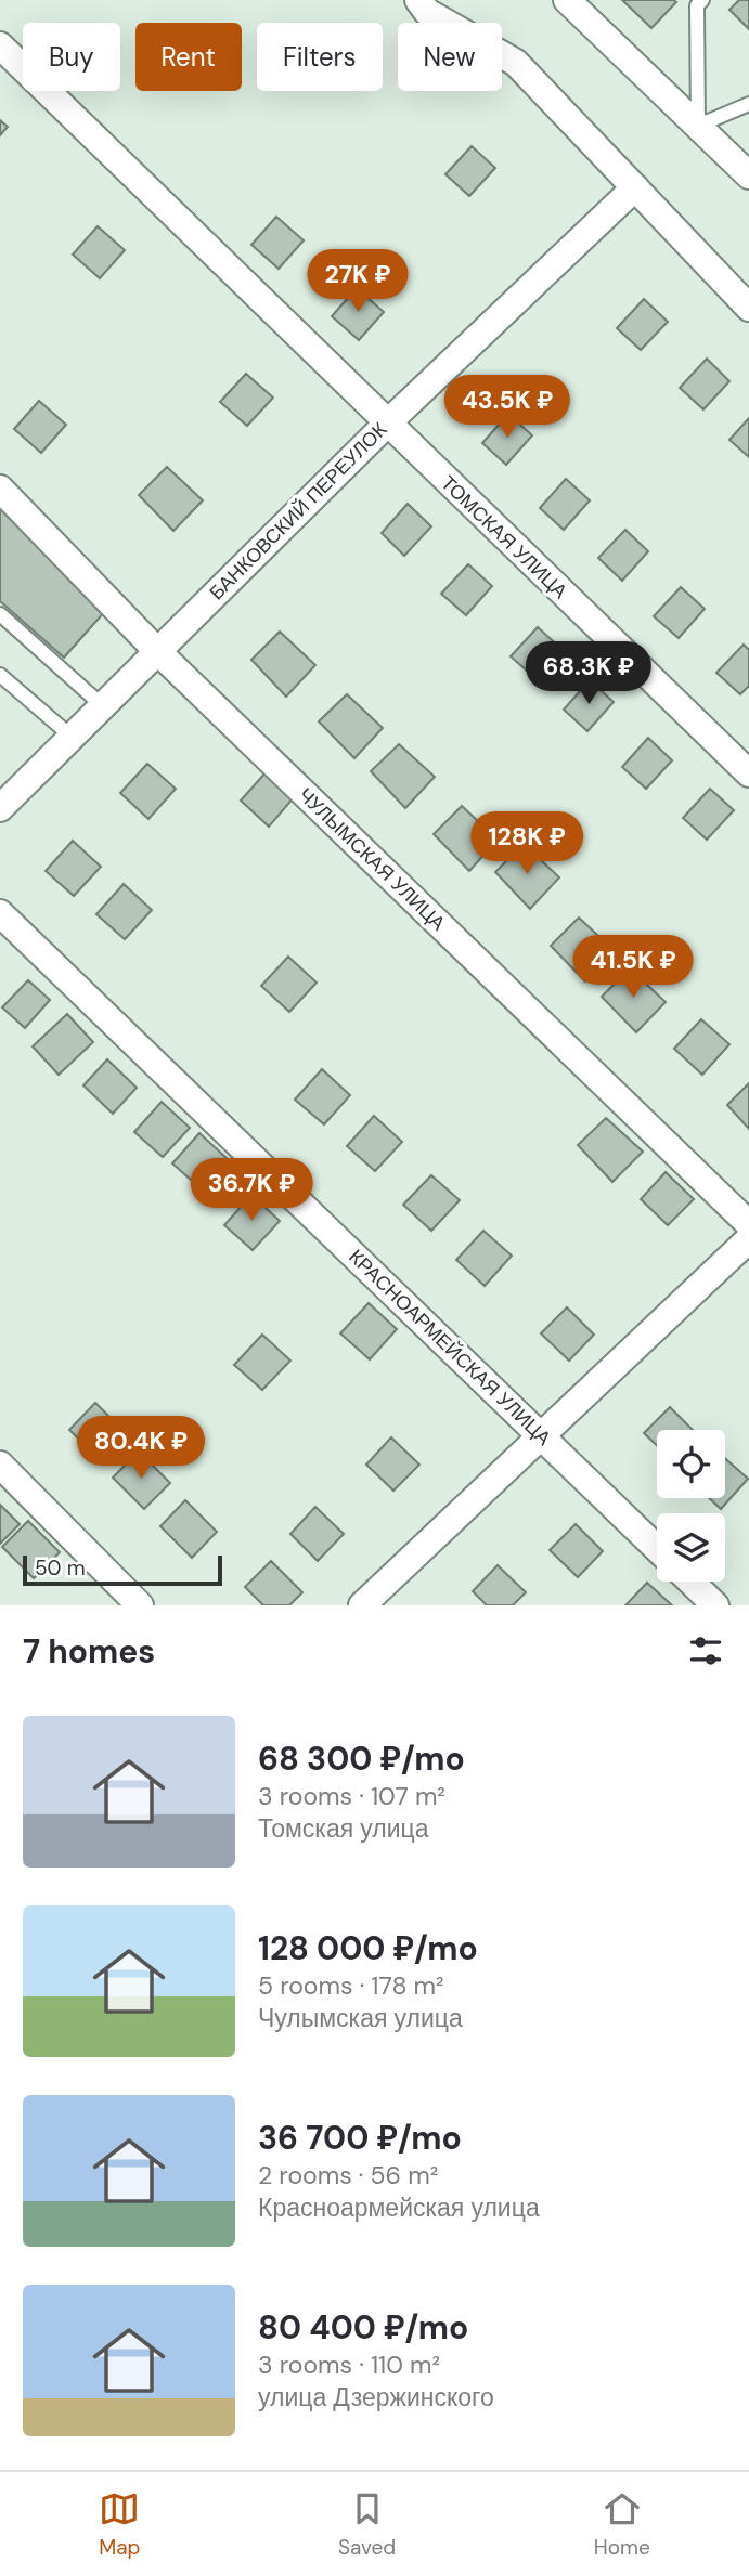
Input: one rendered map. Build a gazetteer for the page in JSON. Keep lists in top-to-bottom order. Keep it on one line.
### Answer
{"streets":{"street":["БАНКОВСКИЙ ПЕРЕУЛОК","ТОМСКАЯ УЛИЦА","ЧУЛЫМСКАЯ УЛИЦА","КРАСНОАРМЕЙСКАЯ УЛИЦА"]},"crossings":[["БАНКОВСКИЙ ПЕРЕУЛОК","ТОМСКАЯ УЛИЦА"],["БАНКОВСКИЙ ПЕРЕУЛОК","ЧУЛЫМСКАЯ УЛИЦА"]],"scale_bar":"50 m","page":{"chip":["Buy","Rent","Filters","New"],"price":["27K ₽","43.5K ₽","68.3K ₽","128K ₽","41.5K ₽","36.7K ₽","80.4K ₽"],"scale":"50 m","heading":"7 homes","list":[{"name":"68 300 ₽/mo","note":"3 rooms · 107 m² · Томская улица"},{"name":"128 000 ₽/mo","note":"5 rooms · 178 m² · Чулымская улица"},{"name":"36 700 ₽/mo","note":"2 rooms · 56 m² · Красноармейская улица"},{"name":"80 400 ₽/mo","note":"3 rooms · 110 m² · улица Дзержинского"}],"tabs":["Map","Saved","Home"]}}
